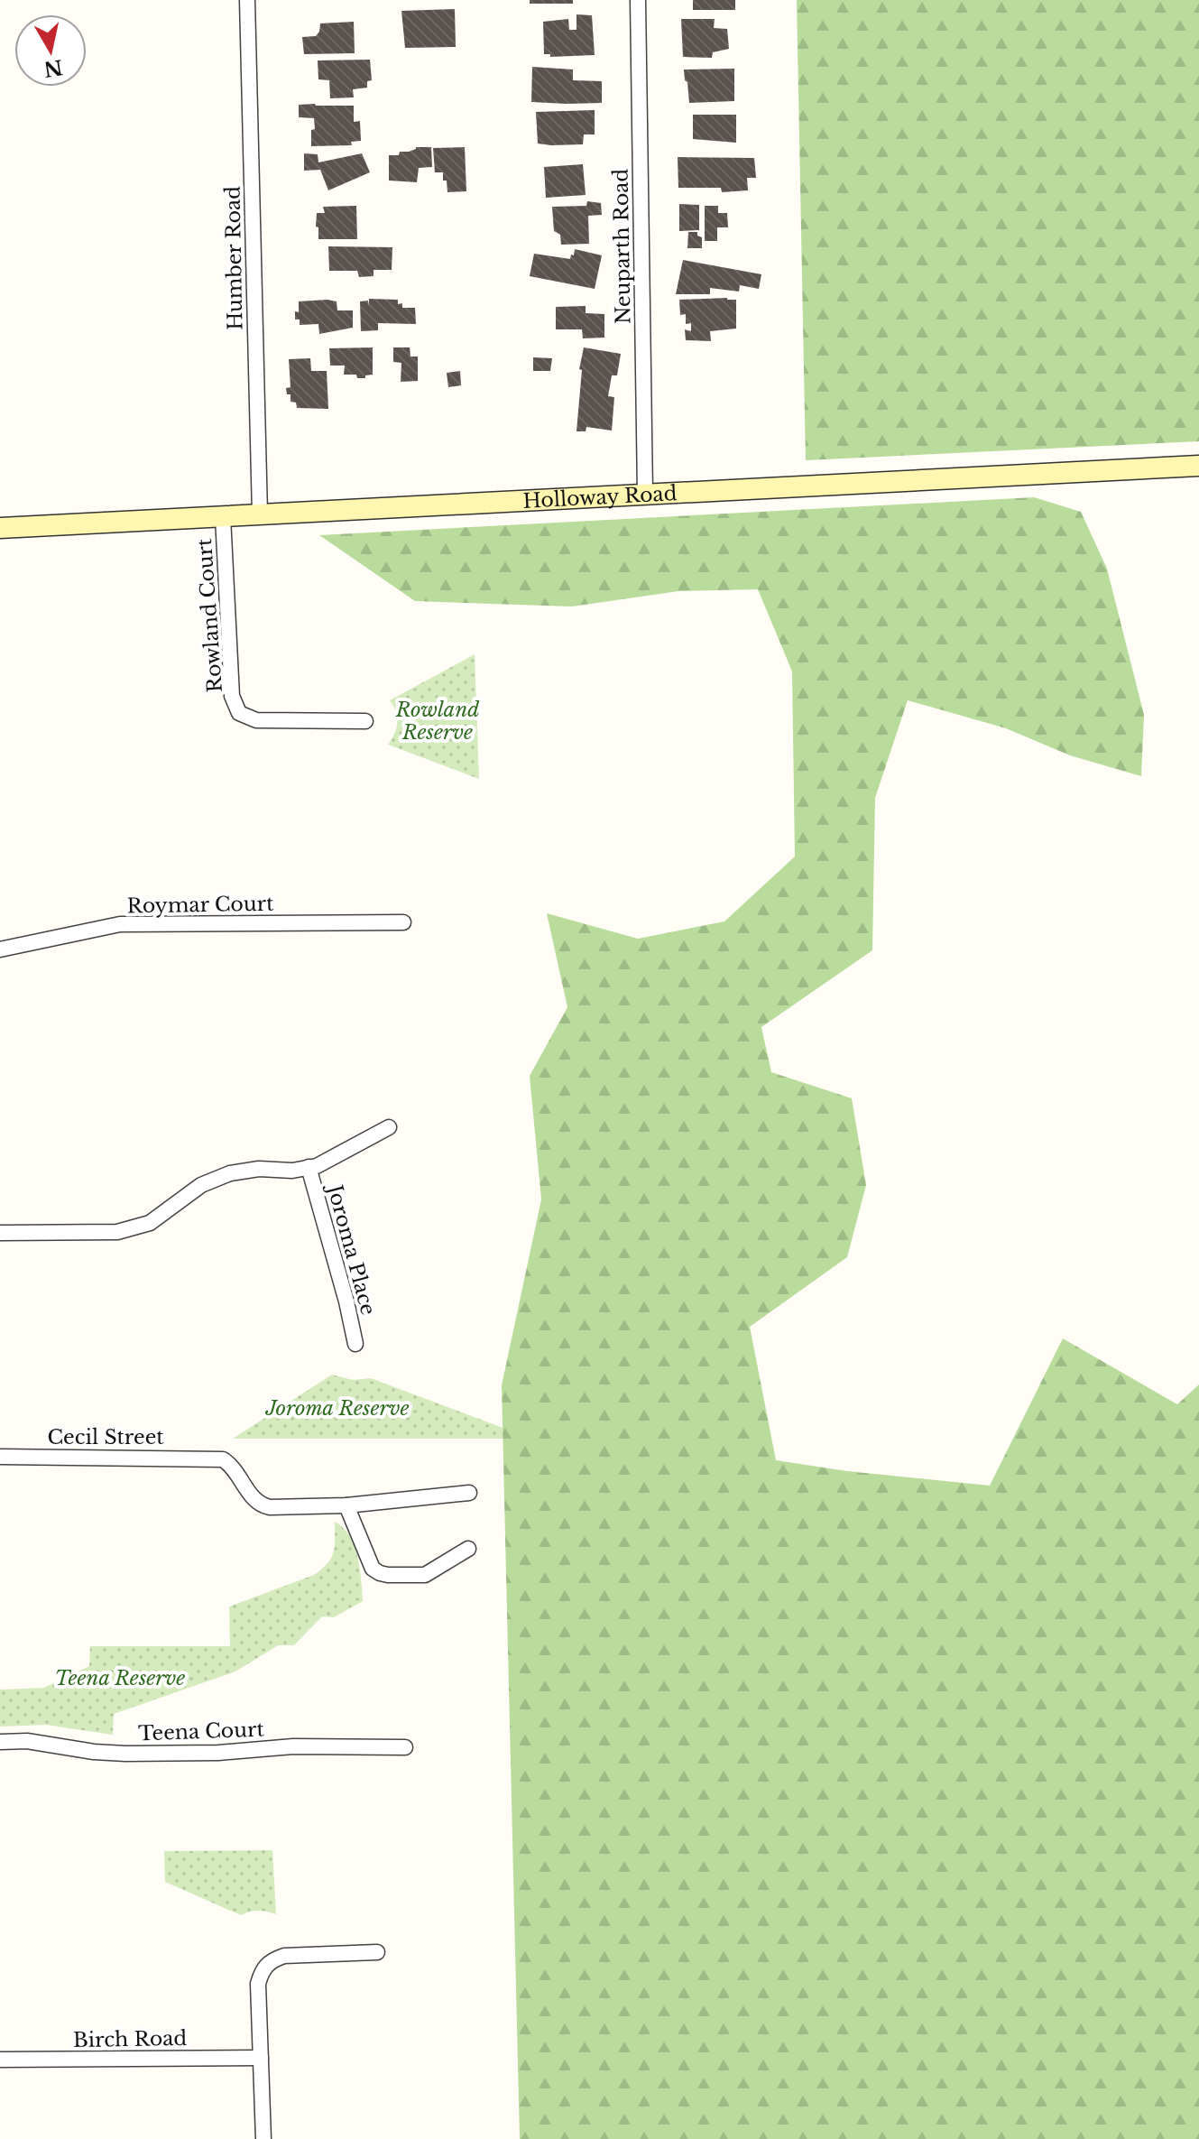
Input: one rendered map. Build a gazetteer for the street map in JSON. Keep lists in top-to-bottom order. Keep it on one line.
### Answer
{"streets":{"main road":["Holloway Road"],"street":["Neuparth Road","Humber Road","Rowland Court","Roymar Court","Joroma Place","Cecil Street","Teena Court","Birch Road"]},"crossings":[["Neuparth Road","Holloway Road"],["Humber Road","Holloway Road"],["Holloway Road","Rowland Court"]],"parks":["Rowland Reserve","Joroma Reserve","Teena Reserve"],"north":"bottom"}
